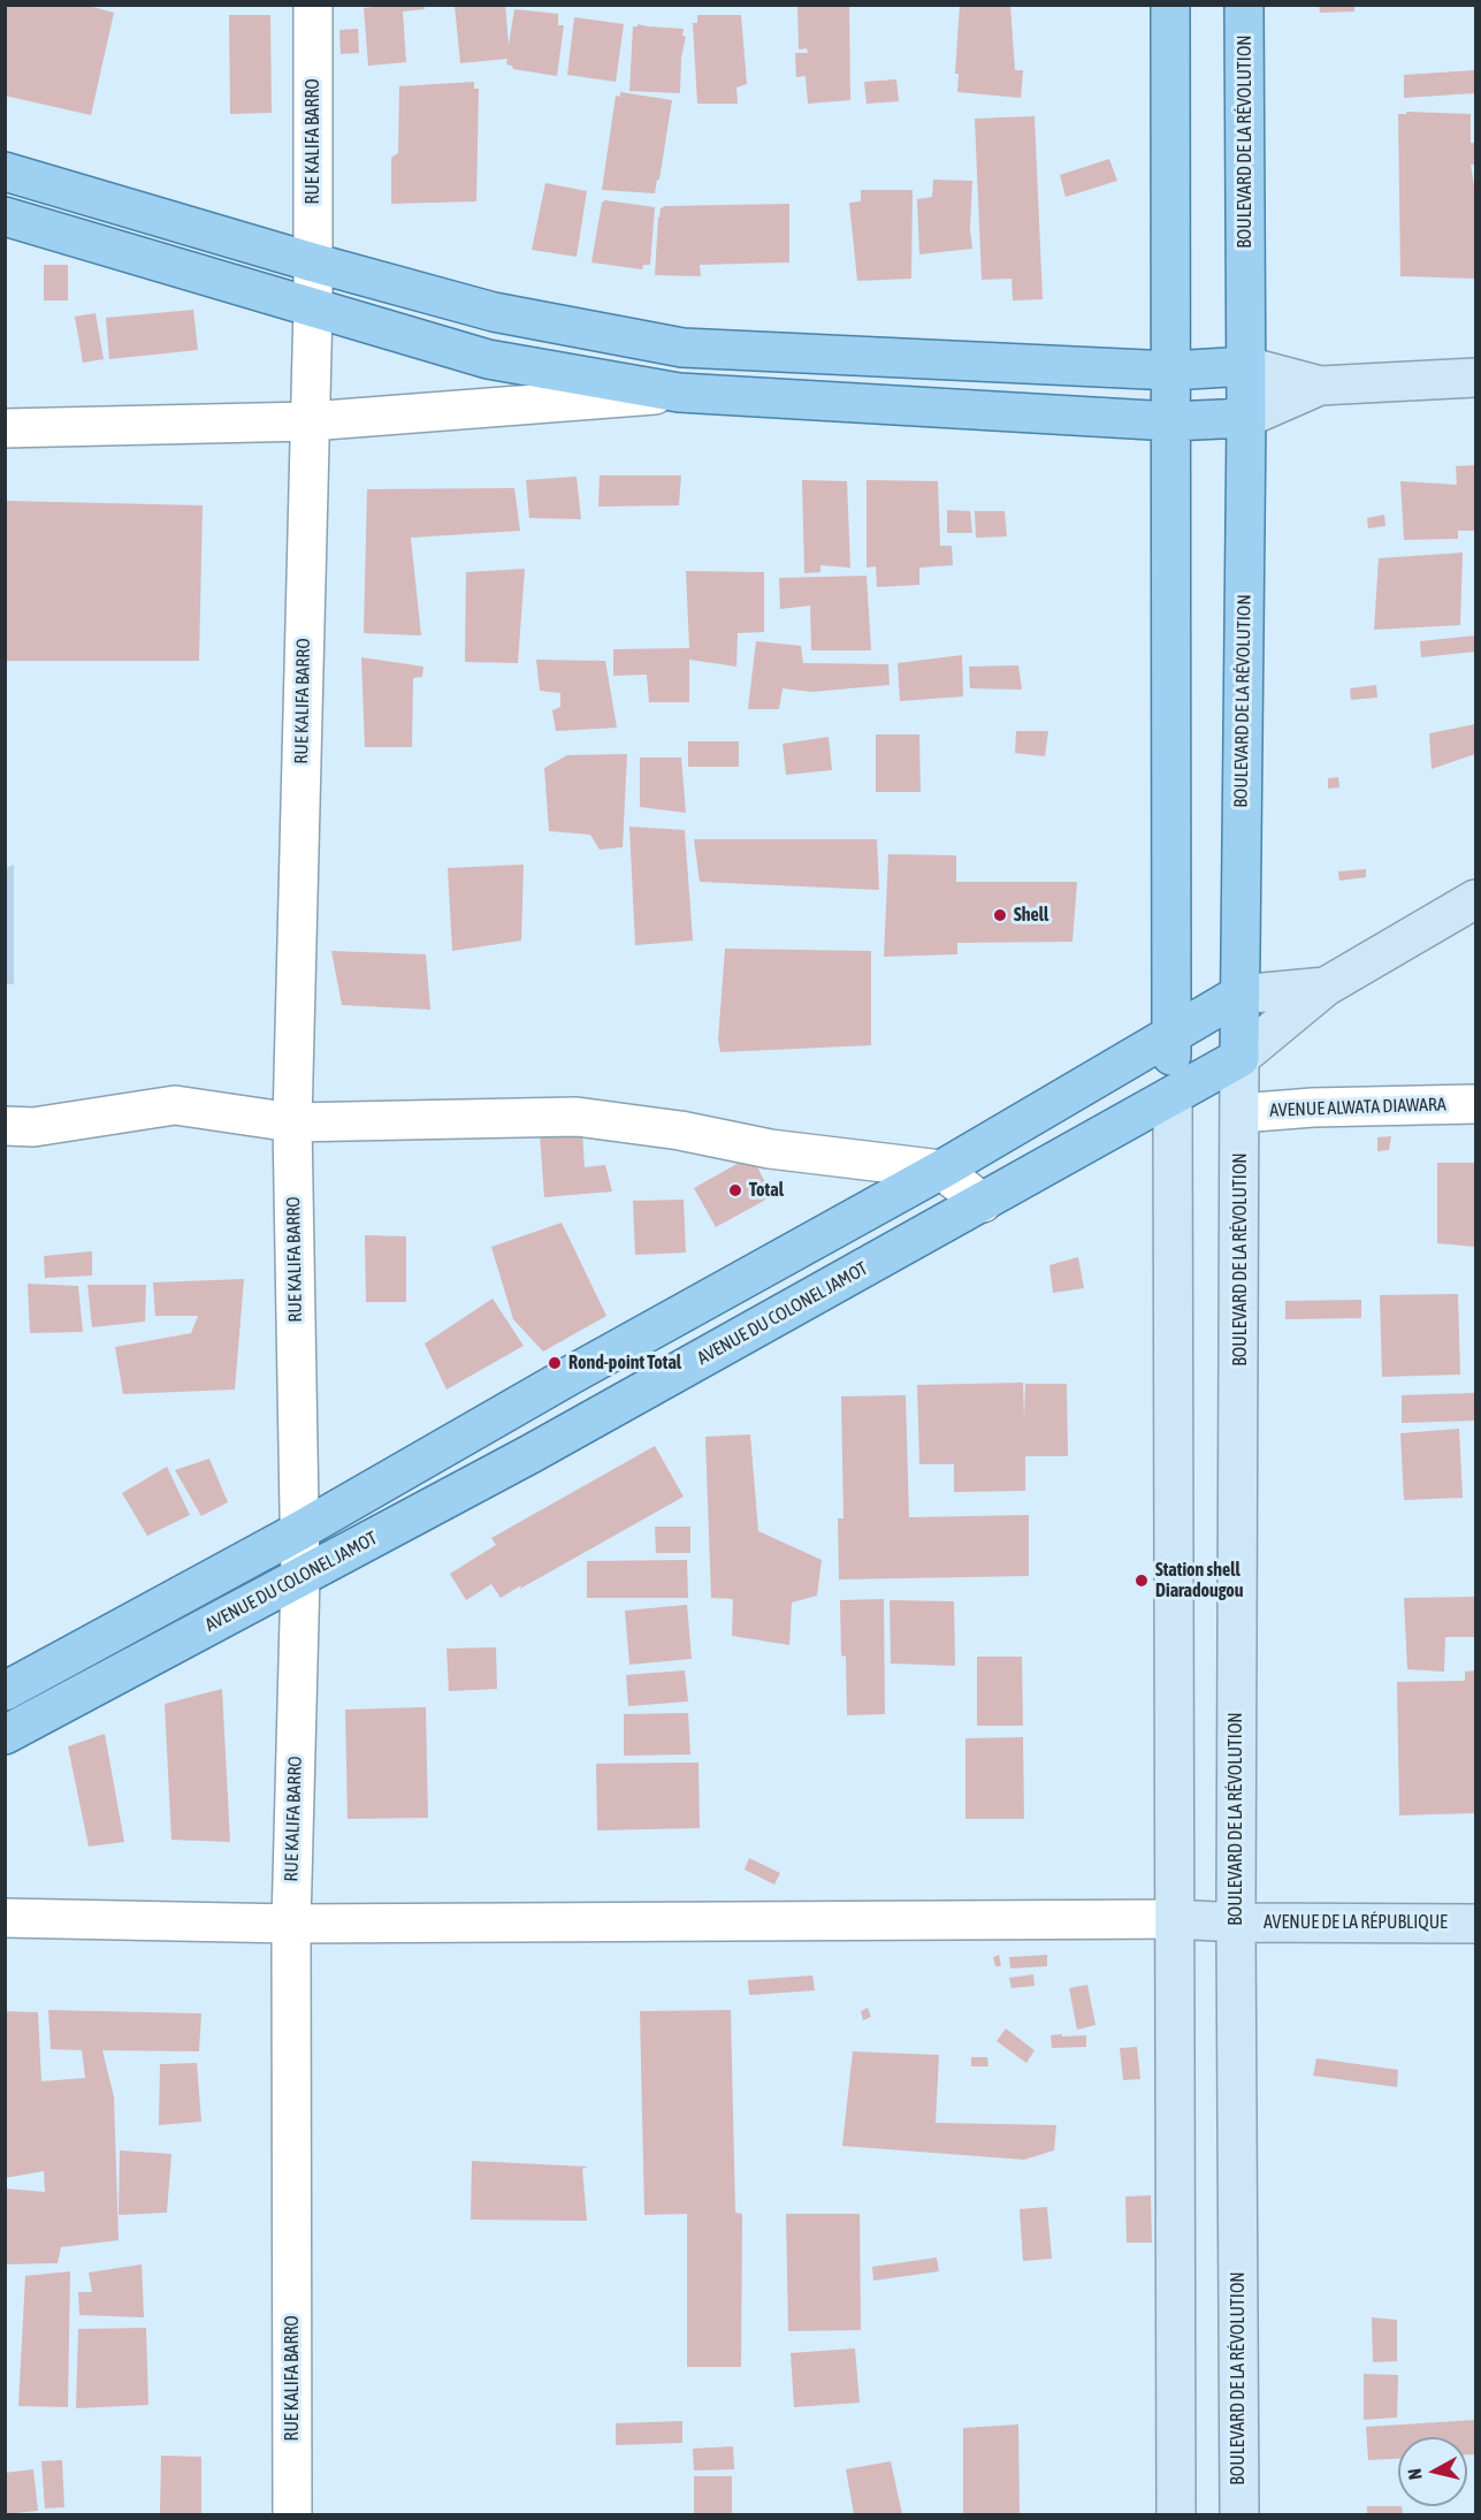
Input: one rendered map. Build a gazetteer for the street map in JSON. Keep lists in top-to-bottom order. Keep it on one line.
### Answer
{"streets":{"main road":["BOULEVARD DE LA RÉVOLUTION","AVENUE DU COLONEL JAMOT","AVENUE DE LA RÉPUBLIQUE"],"street":["RUE KALIFA BARRO","AVENUE ALWATA DIAWARA"]},"crossings":[["RUE KALIFA BARRO","AVENUE DU COLONEL JAMOT"],["BOULEVARD DE LA RÉVOLUTION","AVENUE ALWATA DIAWARA"],["BOULEVARD DE LA RÉVOLUTION","AVENUE DU COLONEL JAMOT"],["BOULEVARD DE LA RÉVOLUTION","AVENUE DE LA RÉPUBLIQUE"]],"places":["Shell","Total","Rond-point Total","Station shell Diaradougou"],"north":"left"}
